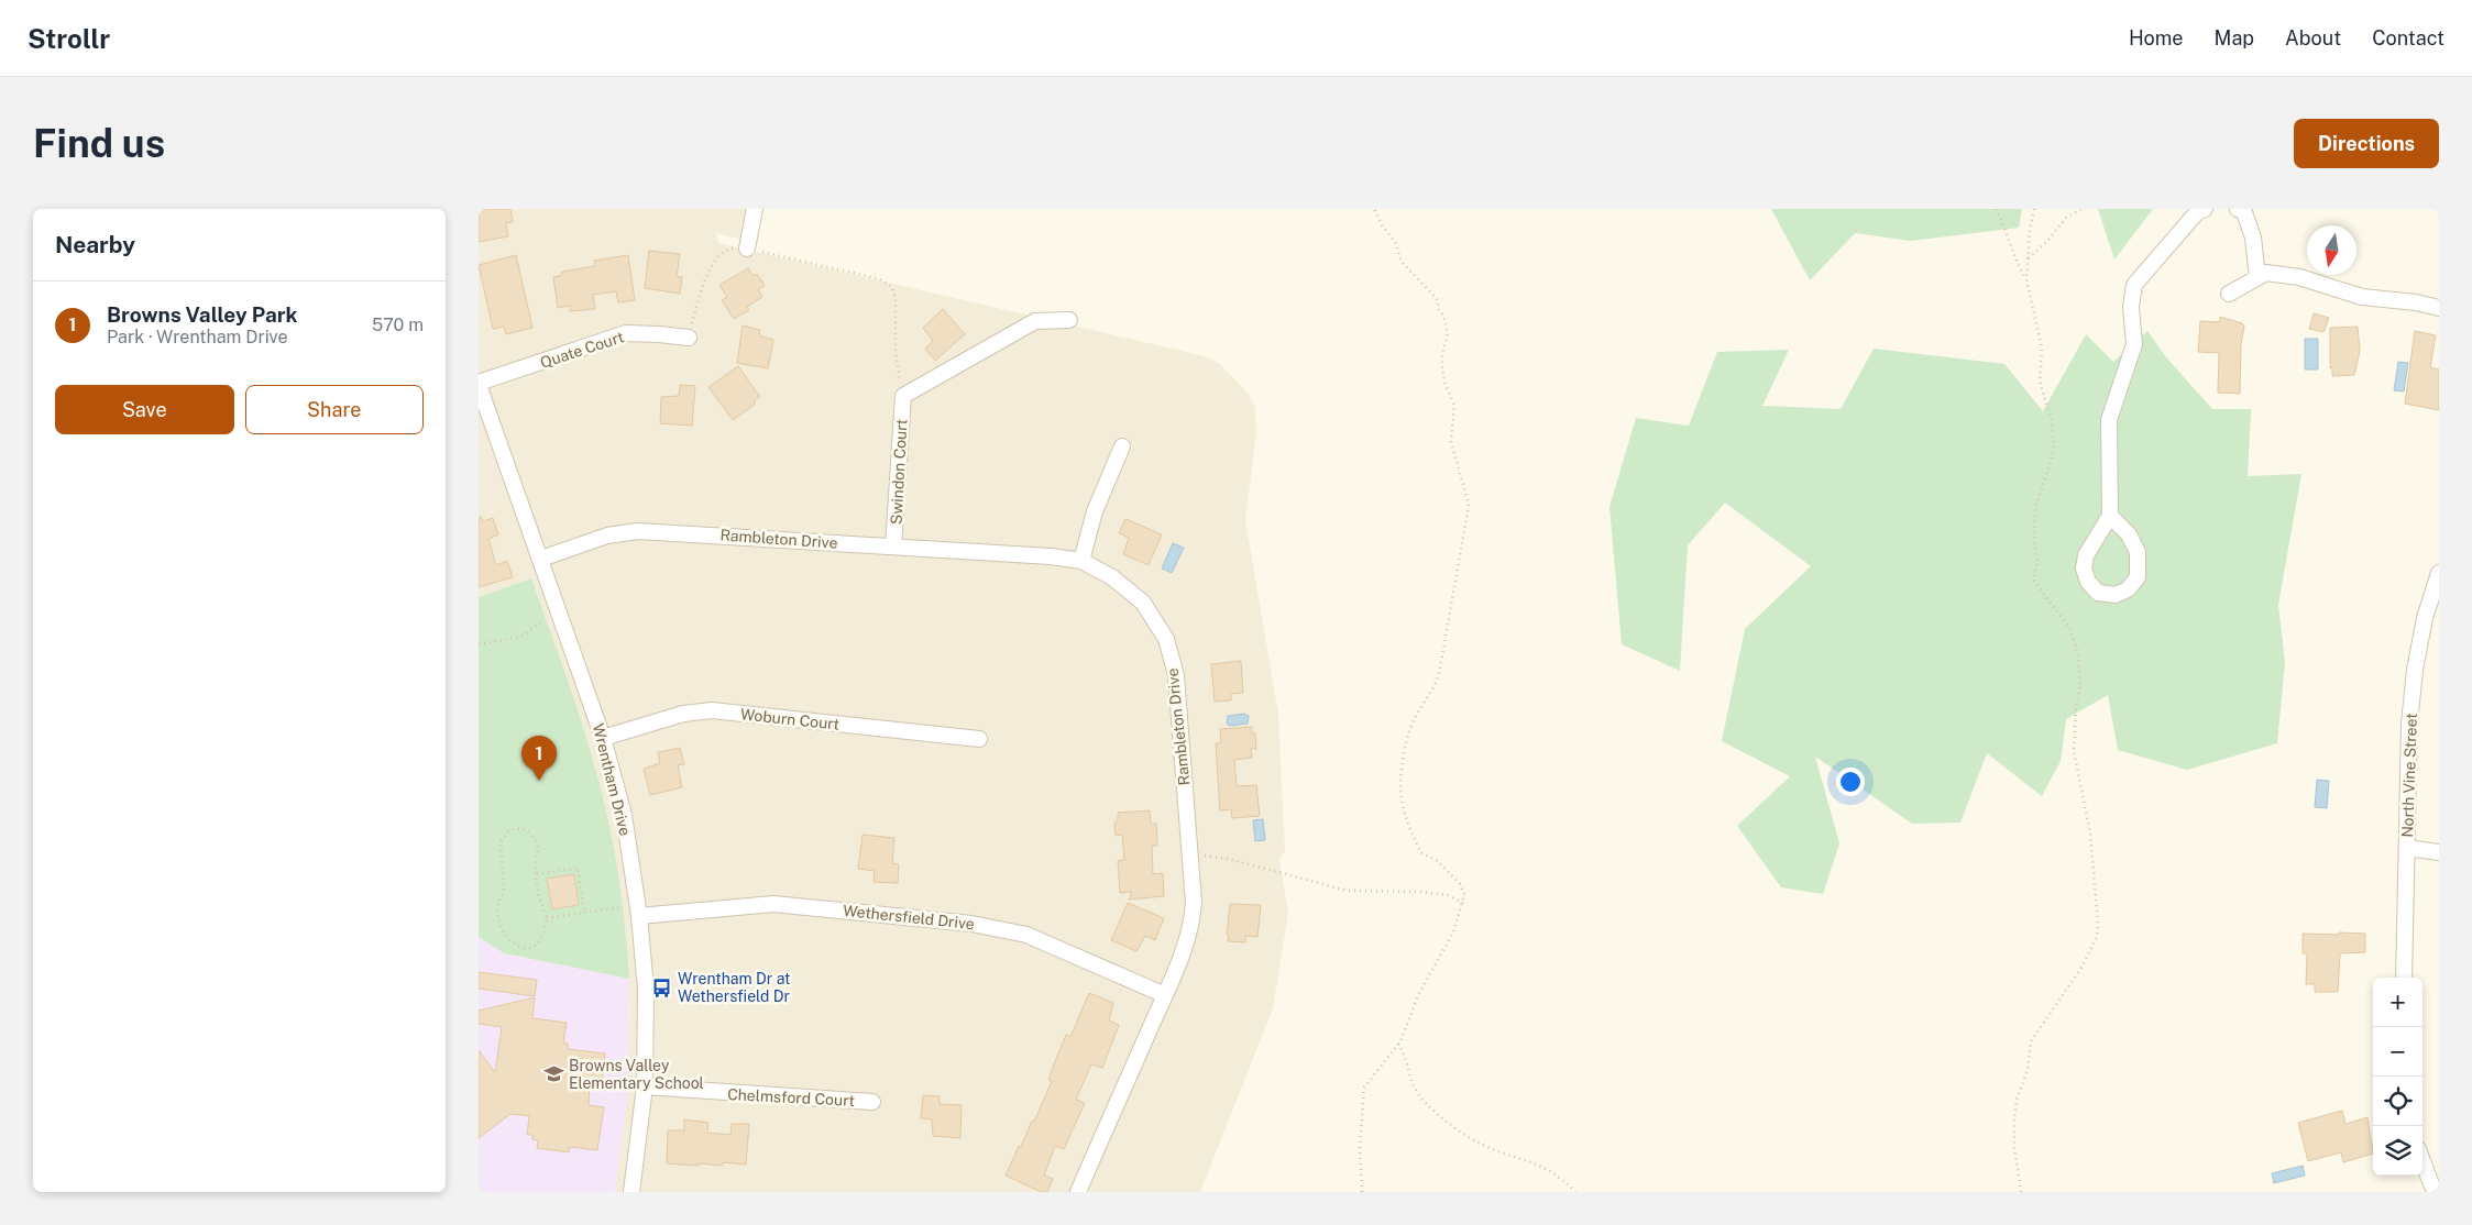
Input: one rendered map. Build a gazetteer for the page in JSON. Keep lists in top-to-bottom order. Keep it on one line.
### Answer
{"streets":{"street":["Quate Court","Swindon Court","Rambleton Drive","Woburn Court","North Vine Street","Wrentham Drive","Wethersfield Drive","Chelmsford Court"]},"crossings":[["Quate Court","Wrentham Drive"],["Swindon Court","Rambleton Drive"],["Rambleton Drive","Wrentham Drive"],["Rambleton Drive","Wethersfield Drive"],["Woburn Court","Wrentham Drive"],["Wrentham Drive","Wethersfield Drive"],["Wrentham Drive","Chelmsford Court"]],"places":{"bus stop":["Wrentham Dr at Wethersfield Dr"],"school or university":["Browns Valley Elementary School"]},"north":"bottom","page":{"header":"Strollr","nav":["Home","Map","About","Contact"],"buttons":["Directions",["Save","Share"]],"title":"Find us","heading":"Nearby","list":[{"mark":"1","name":"Browns Valley Park","note":"Park · Wrentham Drive","value":"570 m"}],"pins":"1","map_buttons":["+","−"]}}
